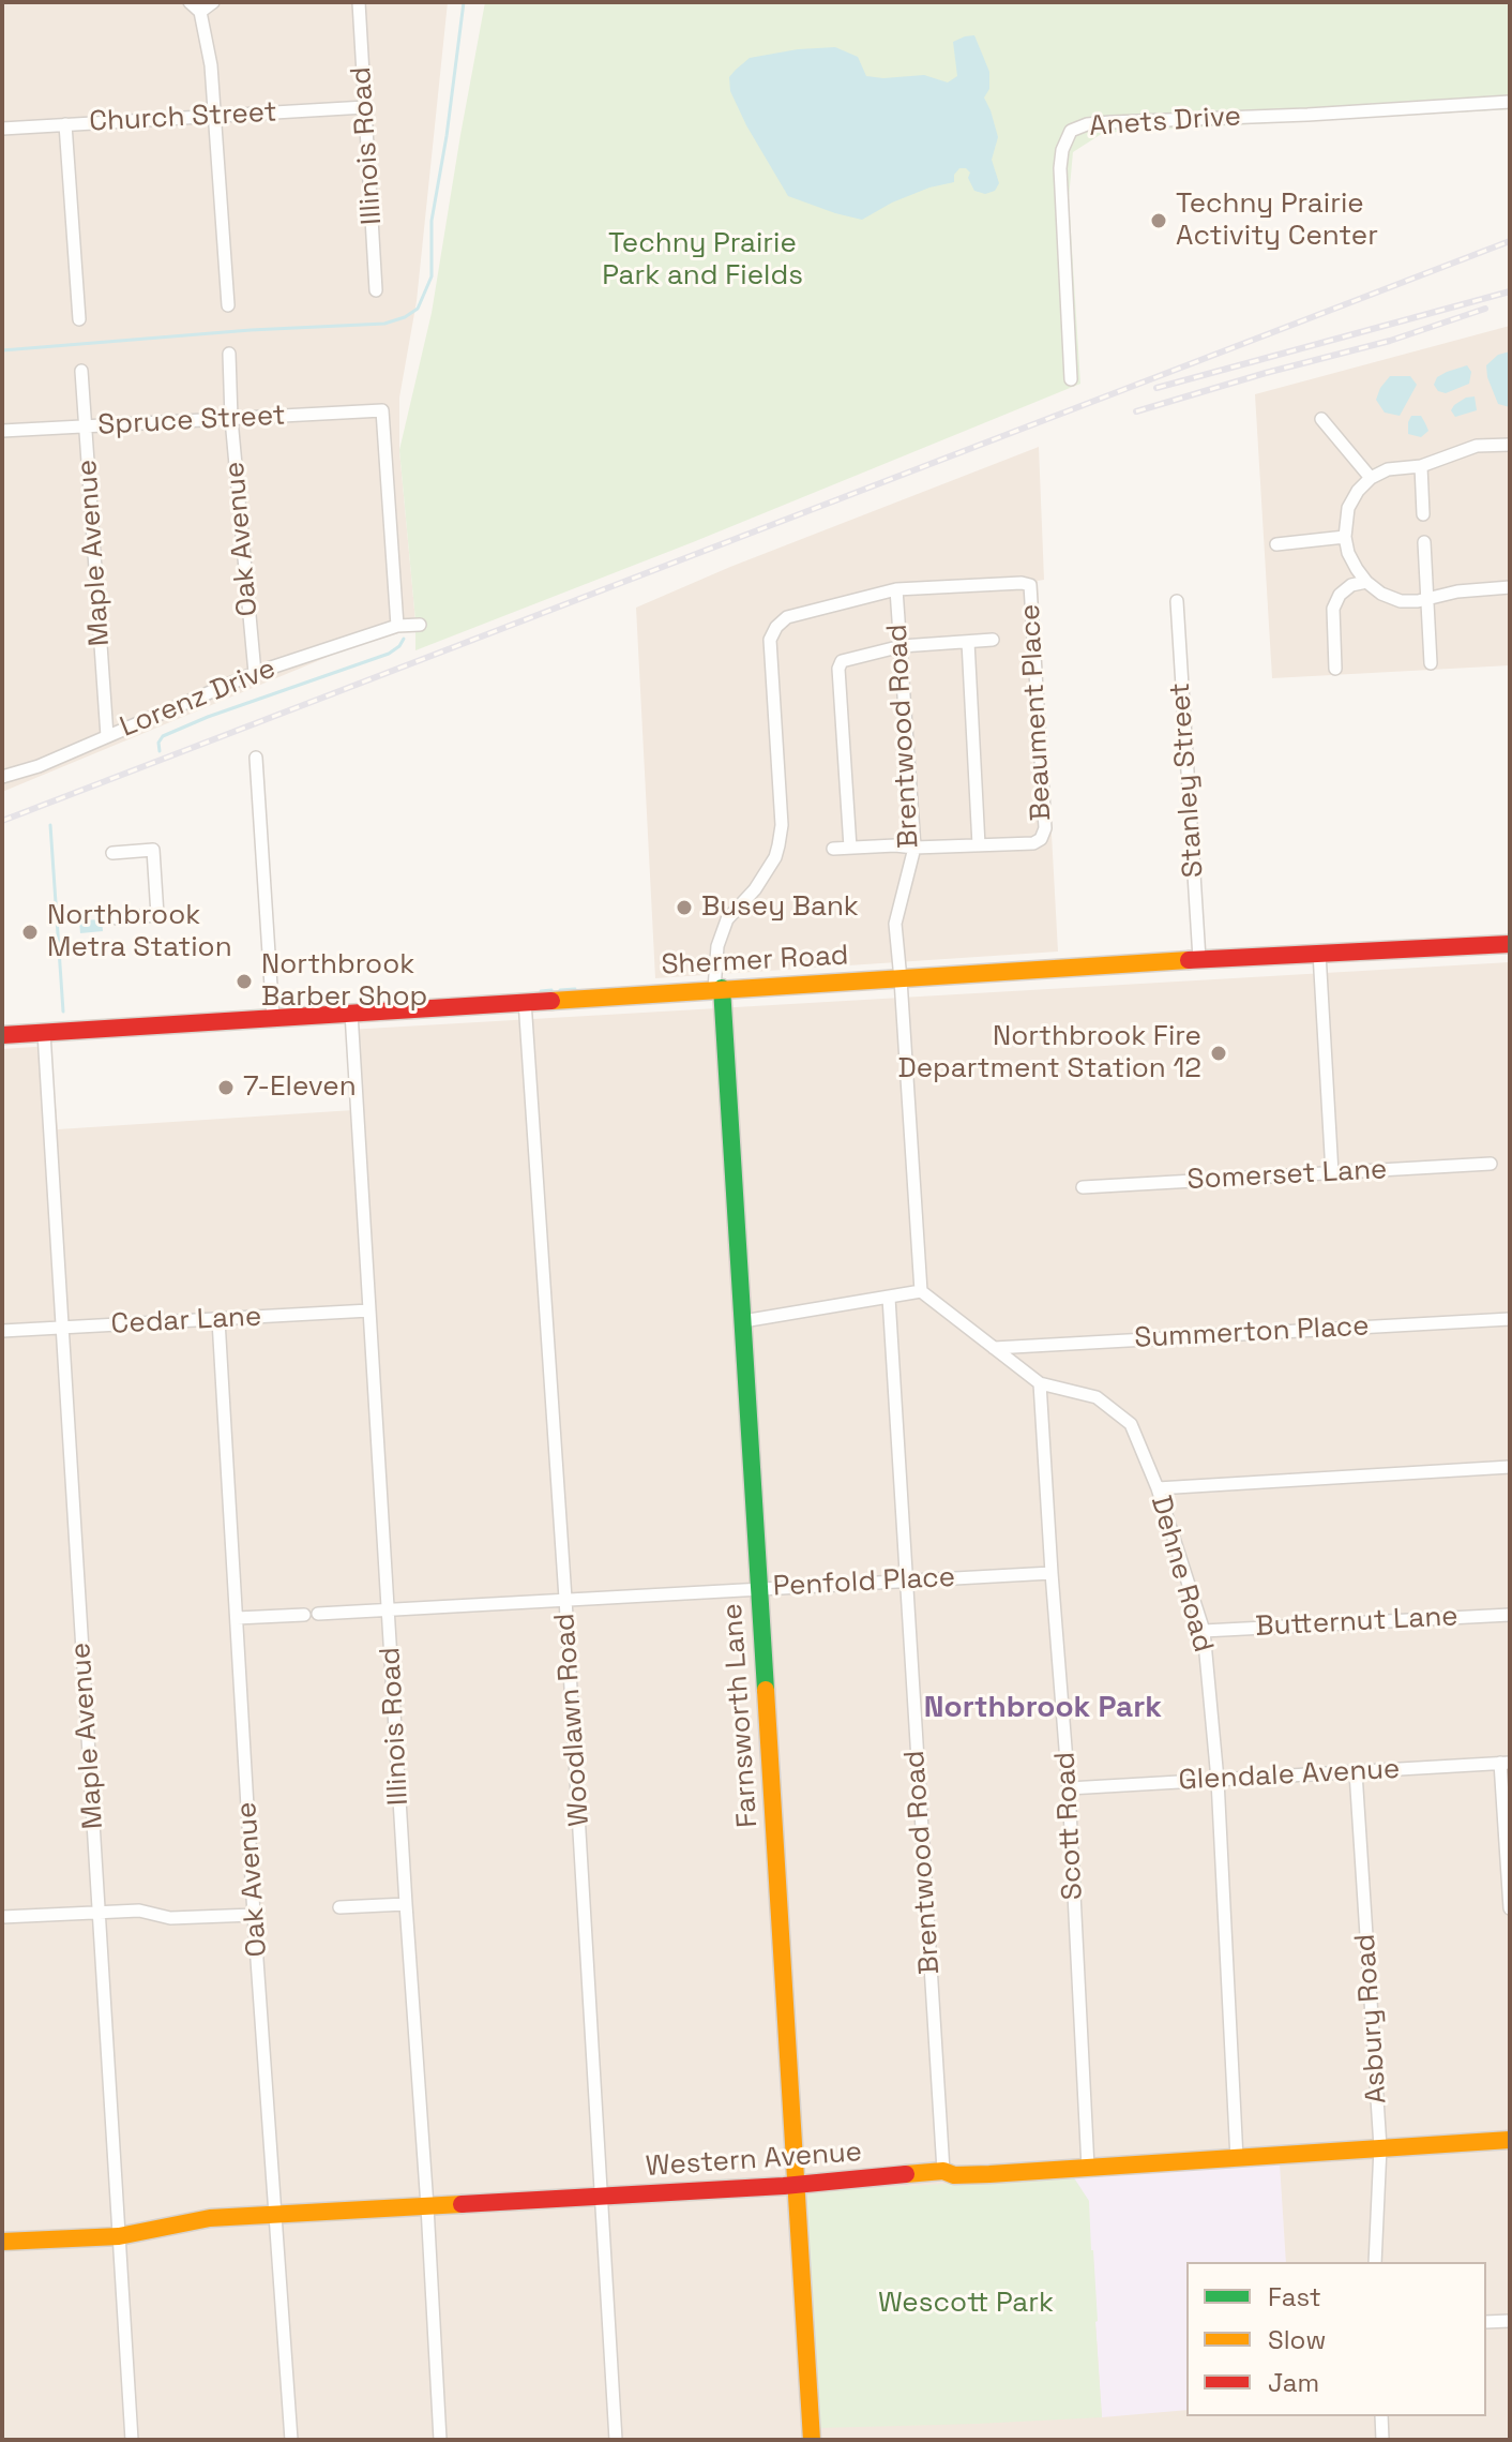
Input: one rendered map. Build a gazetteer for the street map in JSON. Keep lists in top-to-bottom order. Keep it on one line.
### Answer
{"streets":{"street":["Church Street","Anets Drive","Illinois Road","Spruce Street","Oak Avenue","Maple Avenue","Lorenz Drive","Beaument Place","Brentwood Road","Stanley Street","Shermer Road","Somerset Lane","Cedar Lane","Summerton Place","Dehne Road","Penfold Place","Butternut Lane","Farnsworth Lane","Woodlawn Road","Glendale Avenue","Scott Road","Asbury Road","Western Avenue"]},"crossings":[["Church Street","Illinois Road"],["Illinois Road","Shermer Road"],["Illinois Road","Cedar Lane"],["Illinois Road","Penfold Place"],["Illinois Road","Western Avenue"],["Spruce Street","Oak Avenue"],["Spruce Street","Maple Avenue"],["Spruce Street","Lorenz Drive"],["Oak Avenue","Lorenz Drive"],["Oak Avenue","Cedar Lane"],["Oak Avenue","Penfold Place"],["Oak Avenue","Western Avenue"],["Maple Avenue","Lorenz Drive"],["Maple Avenue","Shermer Road"],["Maple Avenue","Cedar Lane"],["Maple Avenue","Western Avenue"],["Beaument Place","Brentwood Road"],["Beaument Place","Farnsworth Lane"],["Brentwood Road","Shermer Road"],["Brentwood Road","Dehne Road"],["Brentwood Road","Penfold Place"],["Brentwood Road","Farnsworth Lane"],["Brentwood Road","Western Avenue"],["Stanley Street","Shermer Road"],["Shermer Road","Farnsworth Lane"],["Shermer Road","Woodlawn Road"],["Summerton Place","Dehne Road"],["Dehne Road","Butternut Lane"],["Dehne Road","Glendale Avenue"],["Dehne Road","Scott Road"],["Dehne Road","Western Avenue"],["Penfold Place","Farnsworth Lane"],["Penfold Place","Woodlawn Road"],["Penfold Place","Scott Road"],["Farnsworth Lane","Western Avenue"],["Woodlawn Road","Western Avenue"],["Glendale Avenue","Scott Road"],["Glendale Avenue","Asbury Road"],["Scott Road","Western Avenue"],["Asbury Road","Western Avenue"]],"districts":["Northbrook Park"],"parks":["Techny Prairie Park and Fields","Wescott Park"],"places":["Techny Prairie Activity Center","Busey Bank","Northbrook Metra Station","Northbrook Barber Shop","Northbrook Fire Department Station 12","7-Eleven"],"legend":["Fast","Slow","Jam"]}
